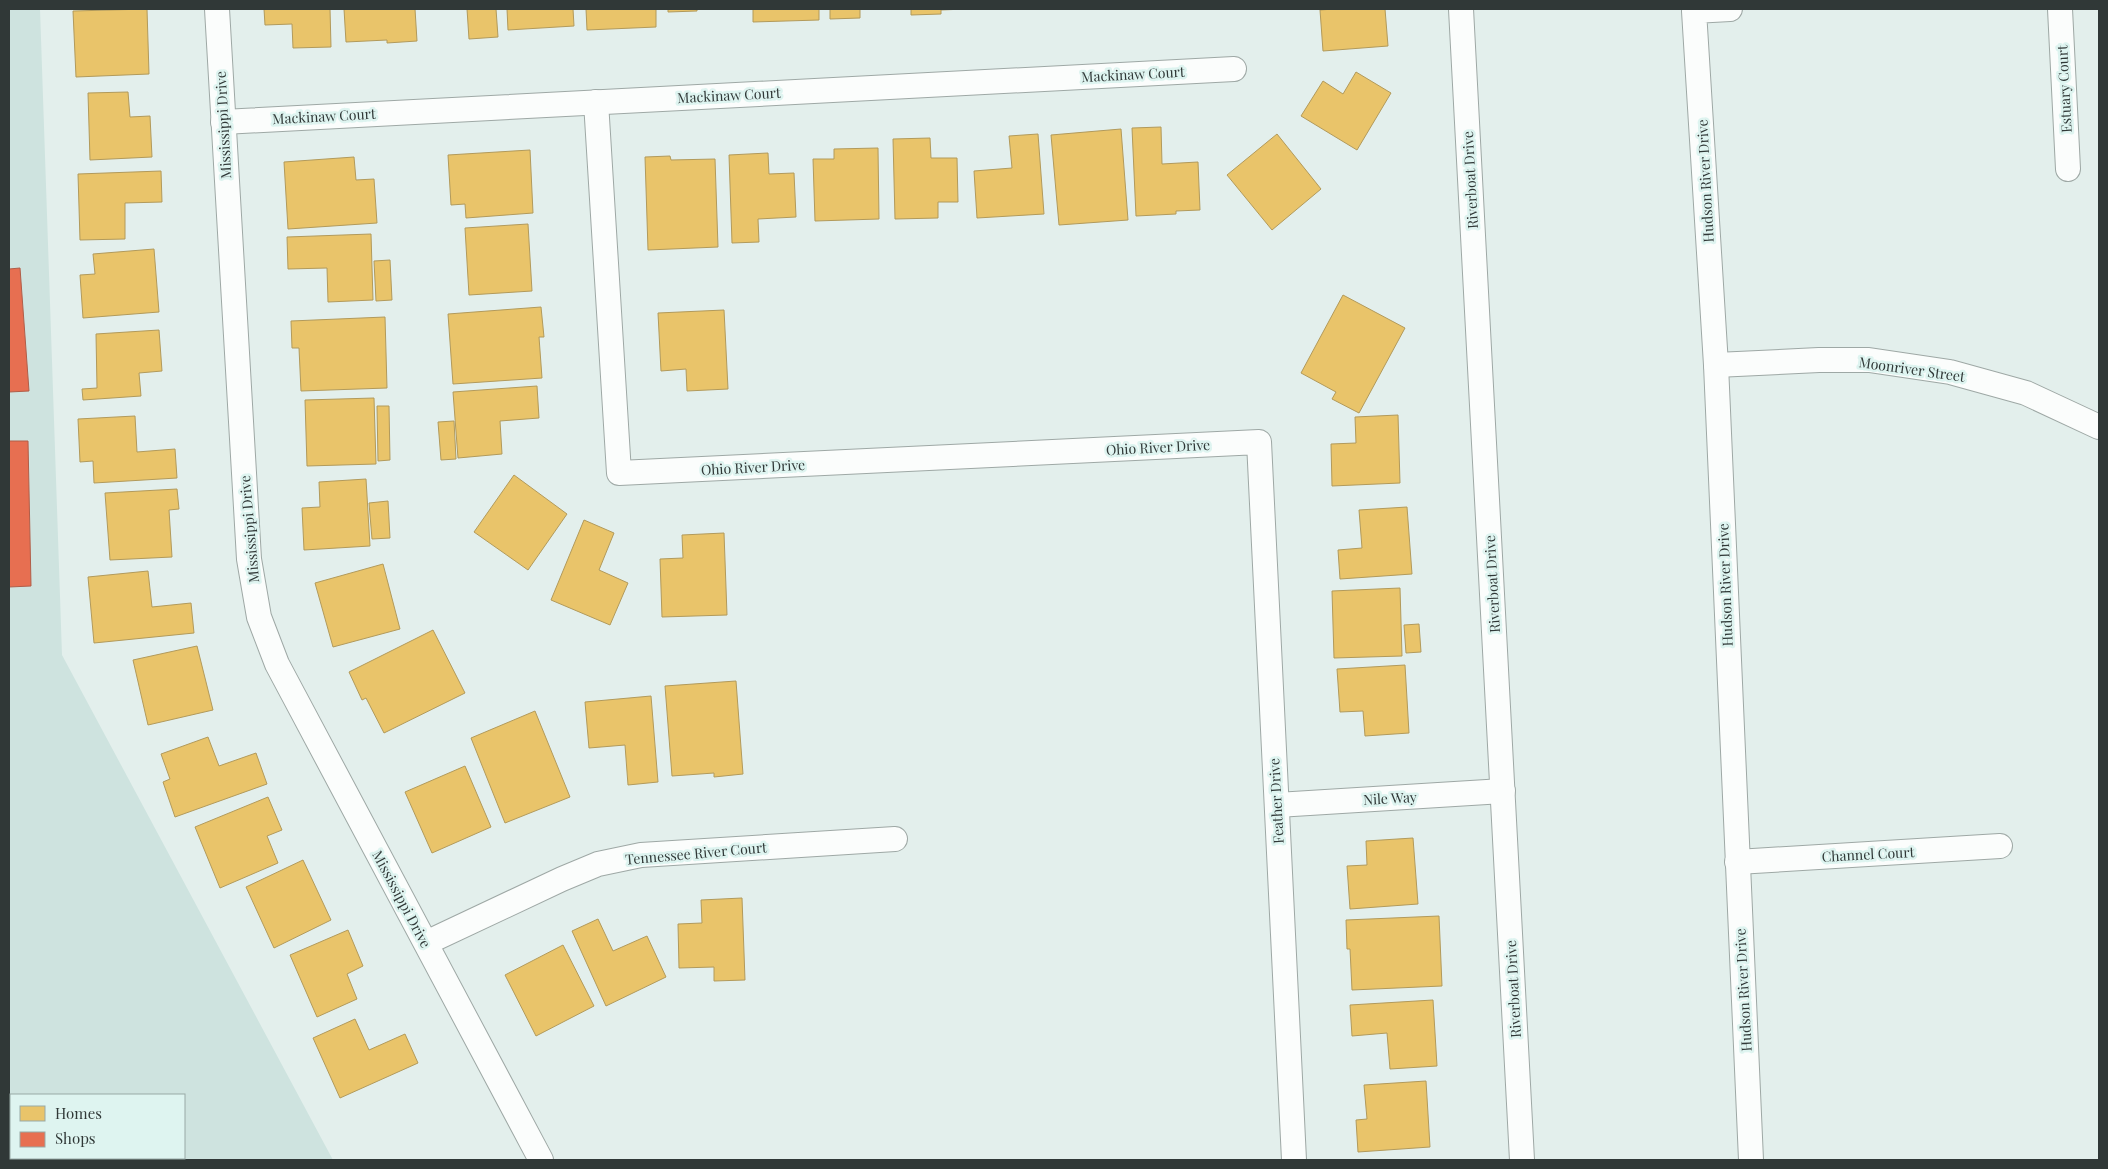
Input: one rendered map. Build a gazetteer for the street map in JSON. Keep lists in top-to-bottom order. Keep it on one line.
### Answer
{"streets":{"street":["Mackinaw Court","Estuary Court","Mississippi Drive","Riverboat Drive","Hudson River Drive","Moonriver Street","Ohio River Drive","Nile Way","Feather Drive","Tennessee River Court","Channel Court"]},"crossings":[["Mackinaw Court","Mississippi Drive"],["Mackinaw Court","Ohio River Drive"],["Mississippi Drive","Tennessee River Court"],["Riverboat Drive","Nile Way"],["Hudson River Drive","Moonriver Street"],["Hudson River Drive","Channel Court"],["Ohio River Drive","Feather Drive"],["Nile Way","Feather Drive"]],"legend":["Homes","Shops"]}
